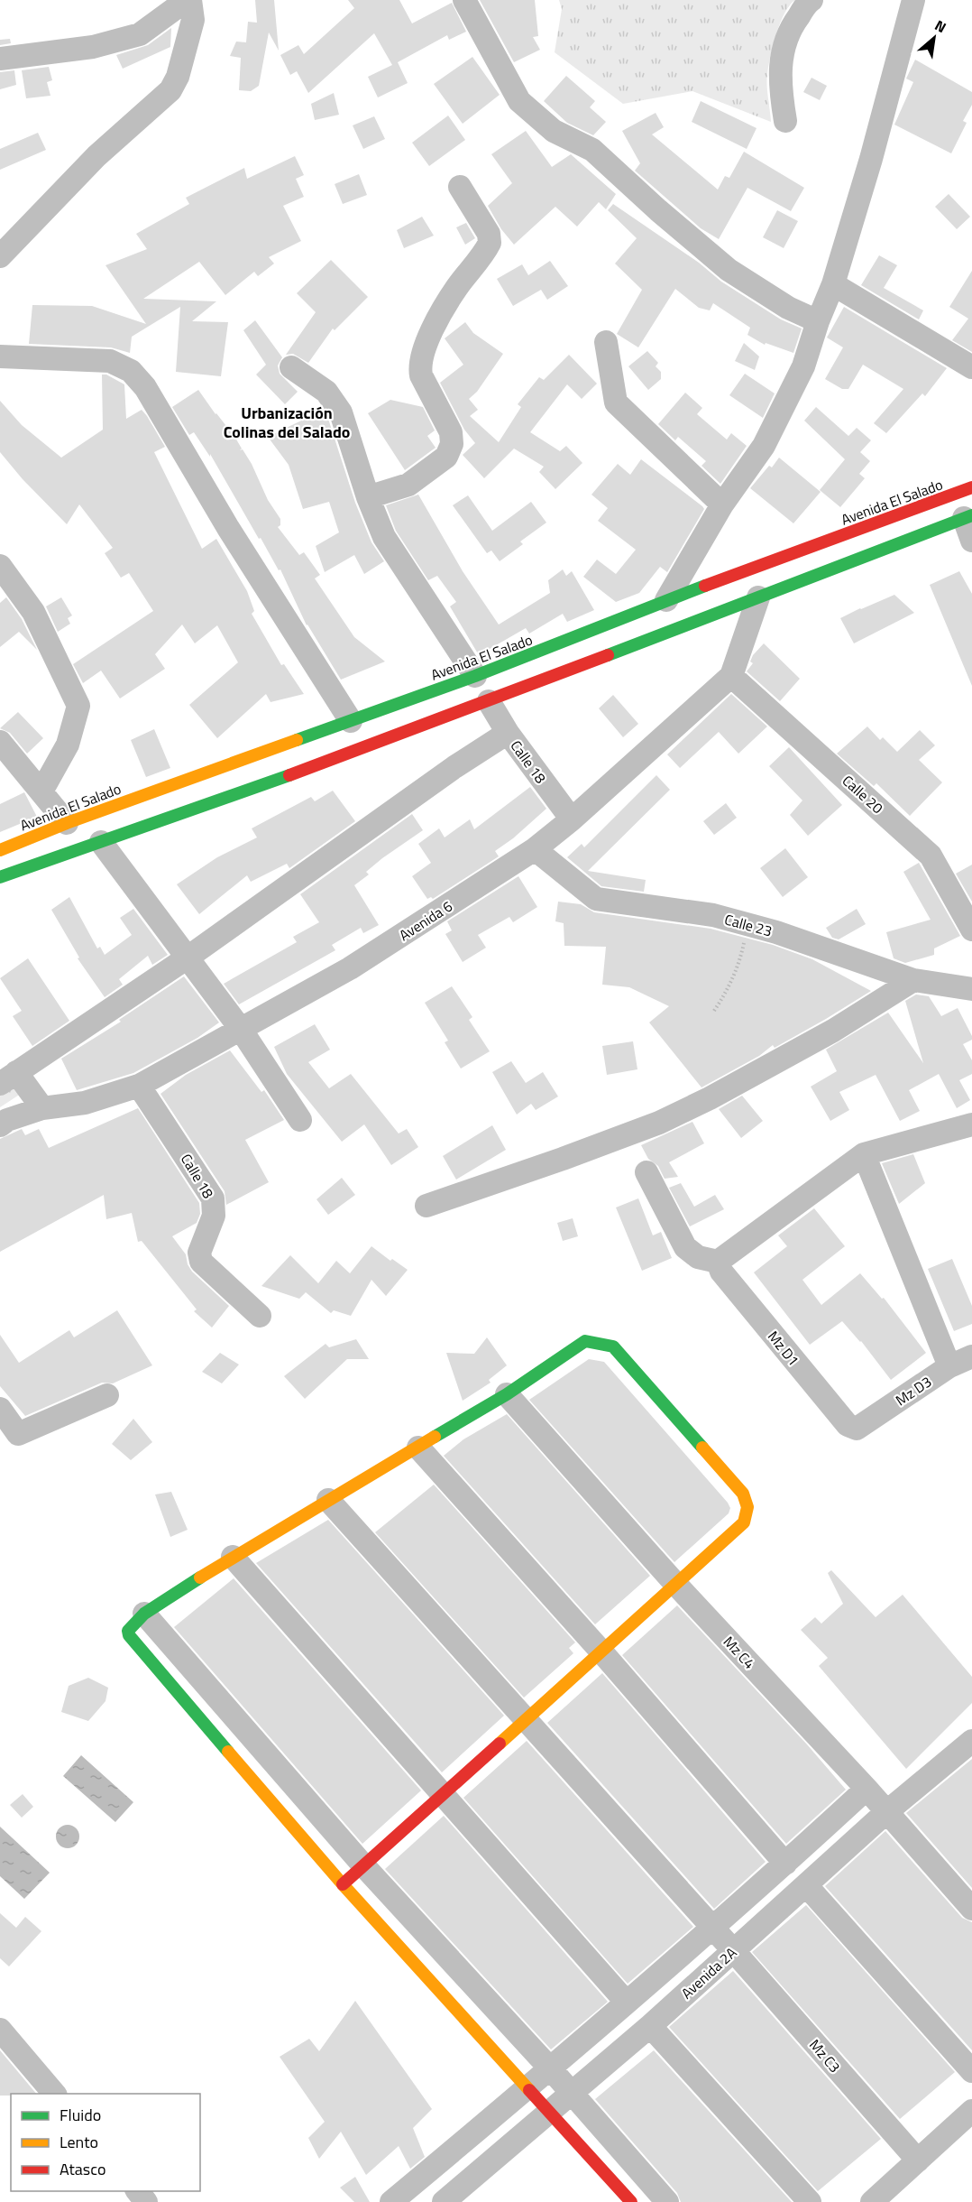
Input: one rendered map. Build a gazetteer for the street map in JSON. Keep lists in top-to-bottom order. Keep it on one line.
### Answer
{"streets":{"street":["Avenida El Salado","Calle 18","Calle 20","Avenida 6","Calle 23","Mz D1","Mz D3","Mz C4","Avenida 2A","Mz C3"]},"crossings":[["Calle 18","Avenida 6"],["Calle 20","Avenida 6"],["Avenida 6","Calle 23"],["Mz D1","Mz D3"],["Mz C4","Avenida 2A"],["Avenida 2A","Mz C3"]],"districts":["Urbanización Colinas del Salado"],"legend":["Fluido","Lento","Atasco"],"north":"top right"}
